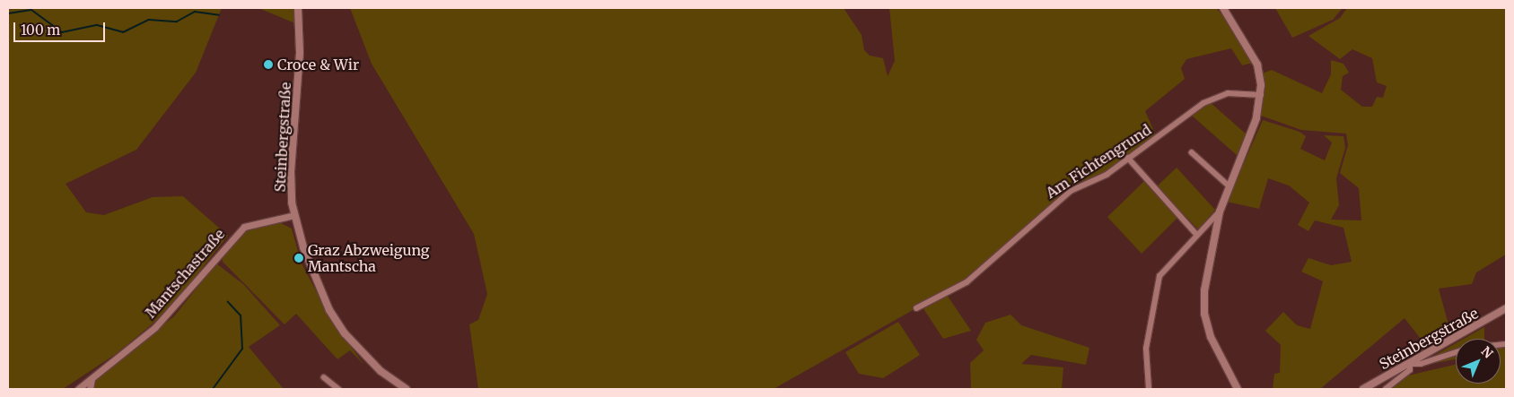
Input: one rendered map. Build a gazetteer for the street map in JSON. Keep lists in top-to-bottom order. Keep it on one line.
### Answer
{"streets":{"main road":["Steinbergstraße"],"street":["Am Fichtengrund","Mantschastraße"]},"crossings":[["Steinbergstraße","Mantschastraße"]],"places":["Croce & Wir","Graz Abzweigung Mantscha"],"scale_bar":"100 m","north":"top right"}
